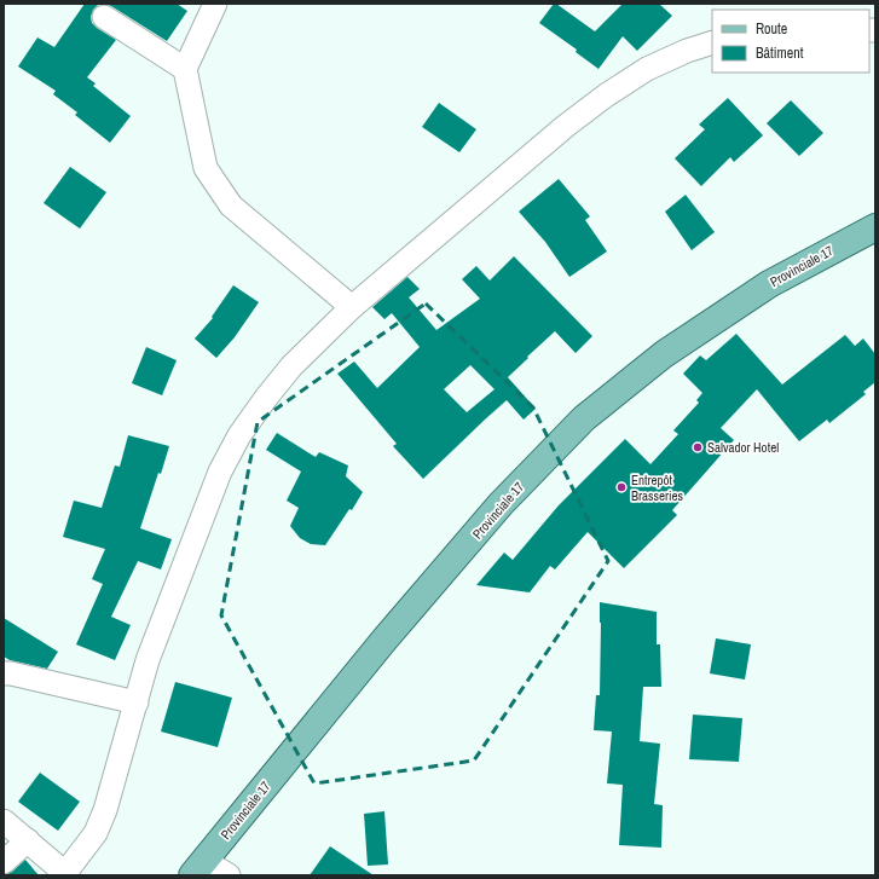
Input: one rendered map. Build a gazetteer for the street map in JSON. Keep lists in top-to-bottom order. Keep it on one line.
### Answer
{"streets":{"main road":["Provinciale 17"]},"places":["Salvador Hotel","Entrepôt Brasseries"],"legend":["Route","Bâtiment"]}
